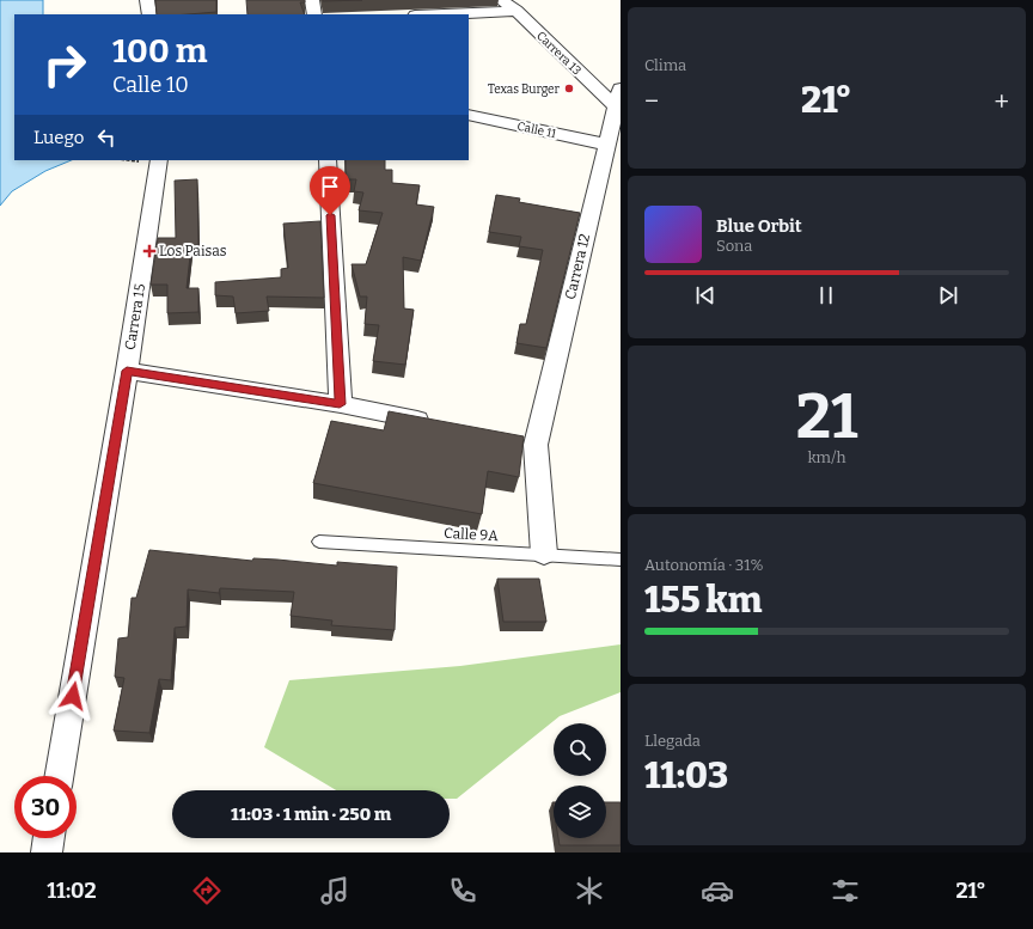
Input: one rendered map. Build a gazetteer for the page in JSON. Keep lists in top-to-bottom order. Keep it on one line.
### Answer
{"streets":{"street":["Carrera 13","Calle 11","Carrera 12","Carrera 15"],"lane":["Calle 9A"]},"crossings":[["Carrera 13","Carrera 12"],["Calle 11","Carrera 12"],["Carrera 12","Calle 9A"]],"places":{"other":["Texas Burger"],"health":["Los Paisas"]},"page":{"tile":["Clima",["21","km/h"],["Autonomía · 31%","155 km"],["Llegada","11:03"]],"turn":["100 m","Calle 10"],"heat":["−","21°","+"],"then":"Luego","song":["Blue Orbit","Sona"],"limit":"30","trip":"11:03 · 1 min · 250 m","tabs":["11:02","21°"]}}
